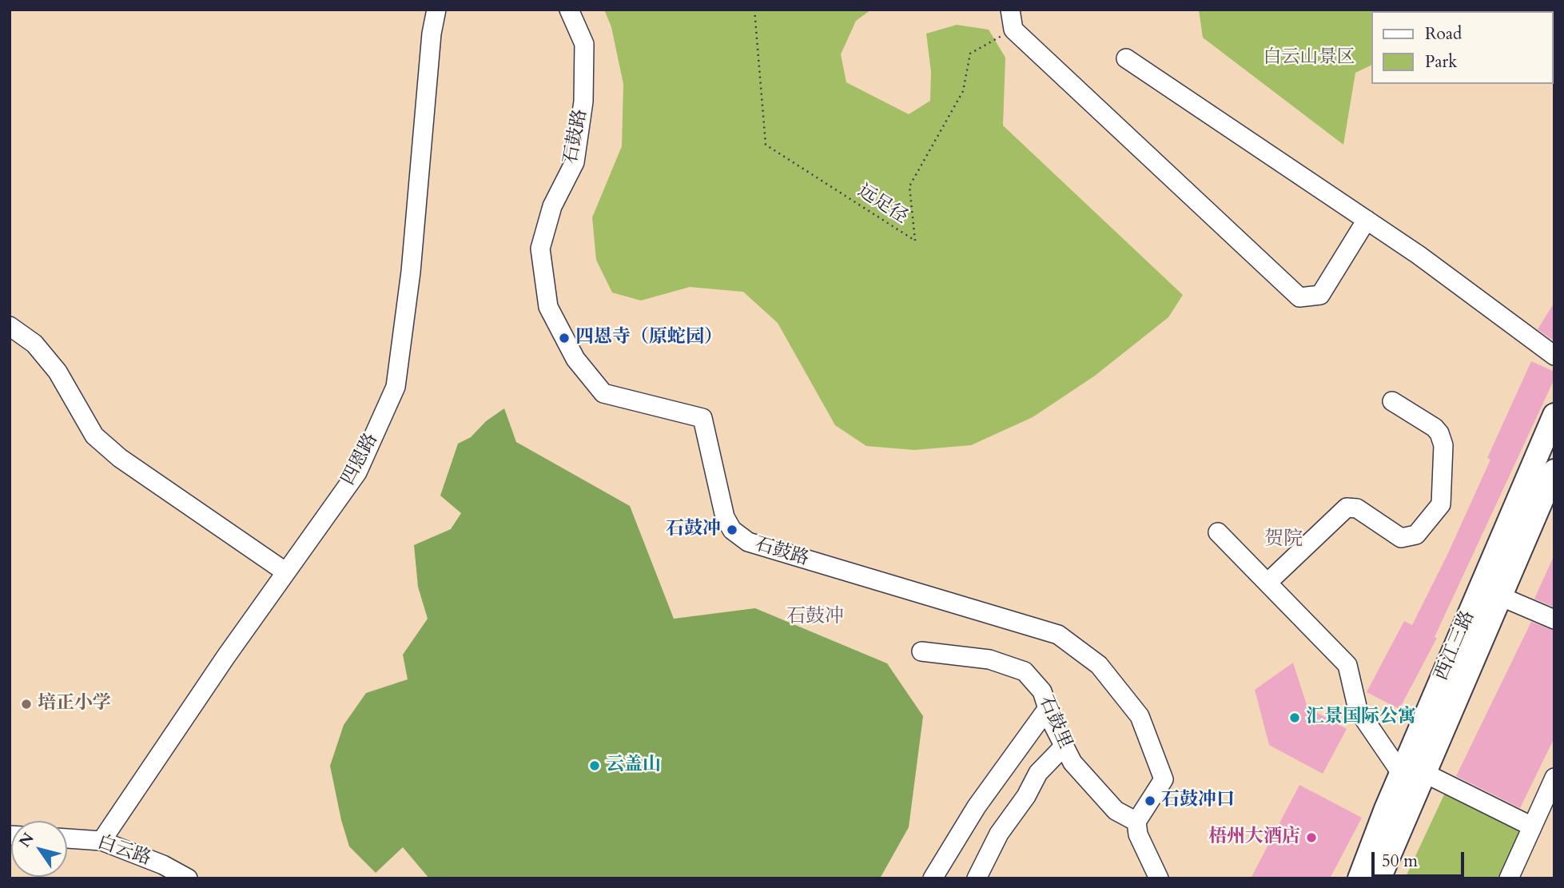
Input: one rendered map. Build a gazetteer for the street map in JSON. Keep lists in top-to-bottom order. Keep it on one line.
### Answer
{"streets":{"main road":["西江三路"],"street":["石鼓路","四恩路","石鼓里","白云路"],"path":["远足径"]},"crossings":[["石鼓路","石鼓里"],["四恩路","白云路"]],"districts":["贺院","石鼓冲"],"parks":["白云山景区"],"places":["四恩寺（原蛇园）","石鼓冲","培正小学","汇景国际公寓","云盖山","石鼓冲口","梧州大酒店"],"legend":["Road","Park"],"scale_bar":"50 m","north":"top left"}
